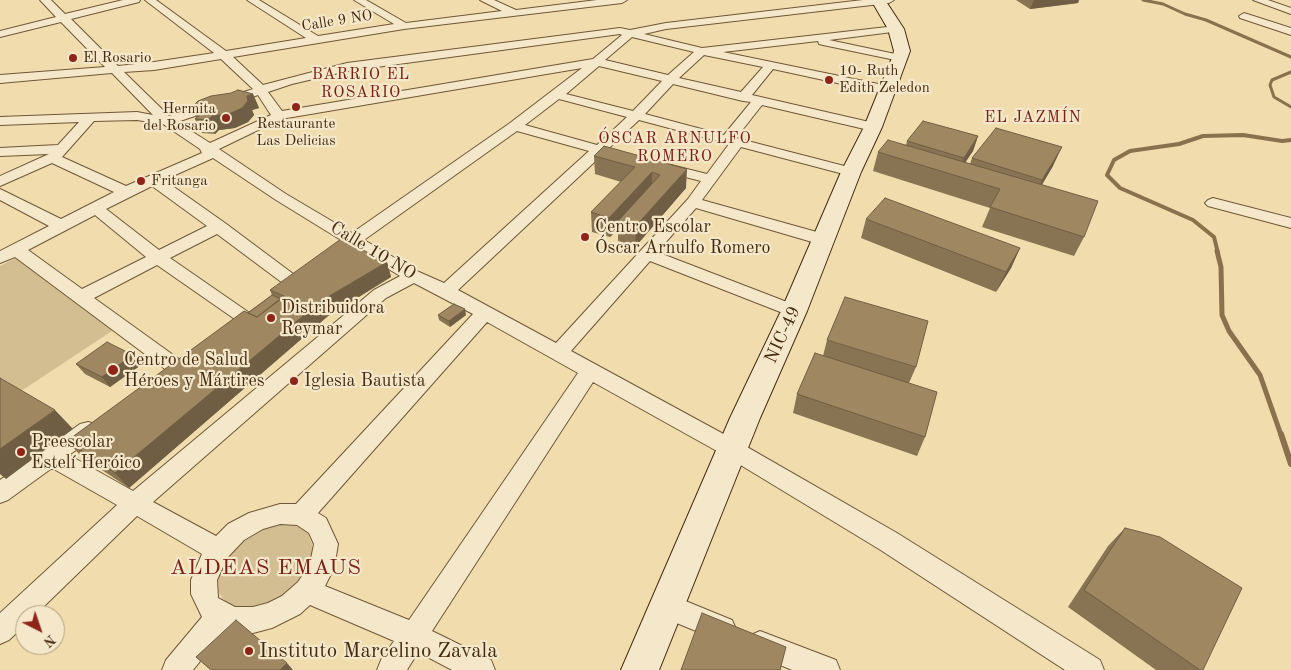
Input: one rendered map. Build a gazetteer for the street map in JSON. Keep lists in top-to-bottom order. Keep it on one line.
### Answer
{"streets":{"street":["Calle 9 NO","Calle 10 NO","NIC-49"]},"crossings":[["Calle 10 NO","NIC-49"]],"districts":["BARRIO EL ROSARIO","EL JAZMÍN","ÓSCAR ARNULFO ROMERO","ALDEAS EMAUS"],"places":["El Rosario","10- Ruth Edith Zeledon","Restaurante Las Delicias","Hermita del Rosario","Fritanga","Centro Escolar Óscar Arnulfo Romero","Distribuidora Reymar","Centro de Salud Héroes y Mártires","Iglesia Bautista","Preescolar Estelí Heróico","Instituto Marcelino Zavala"],"north":"bottom right"}
